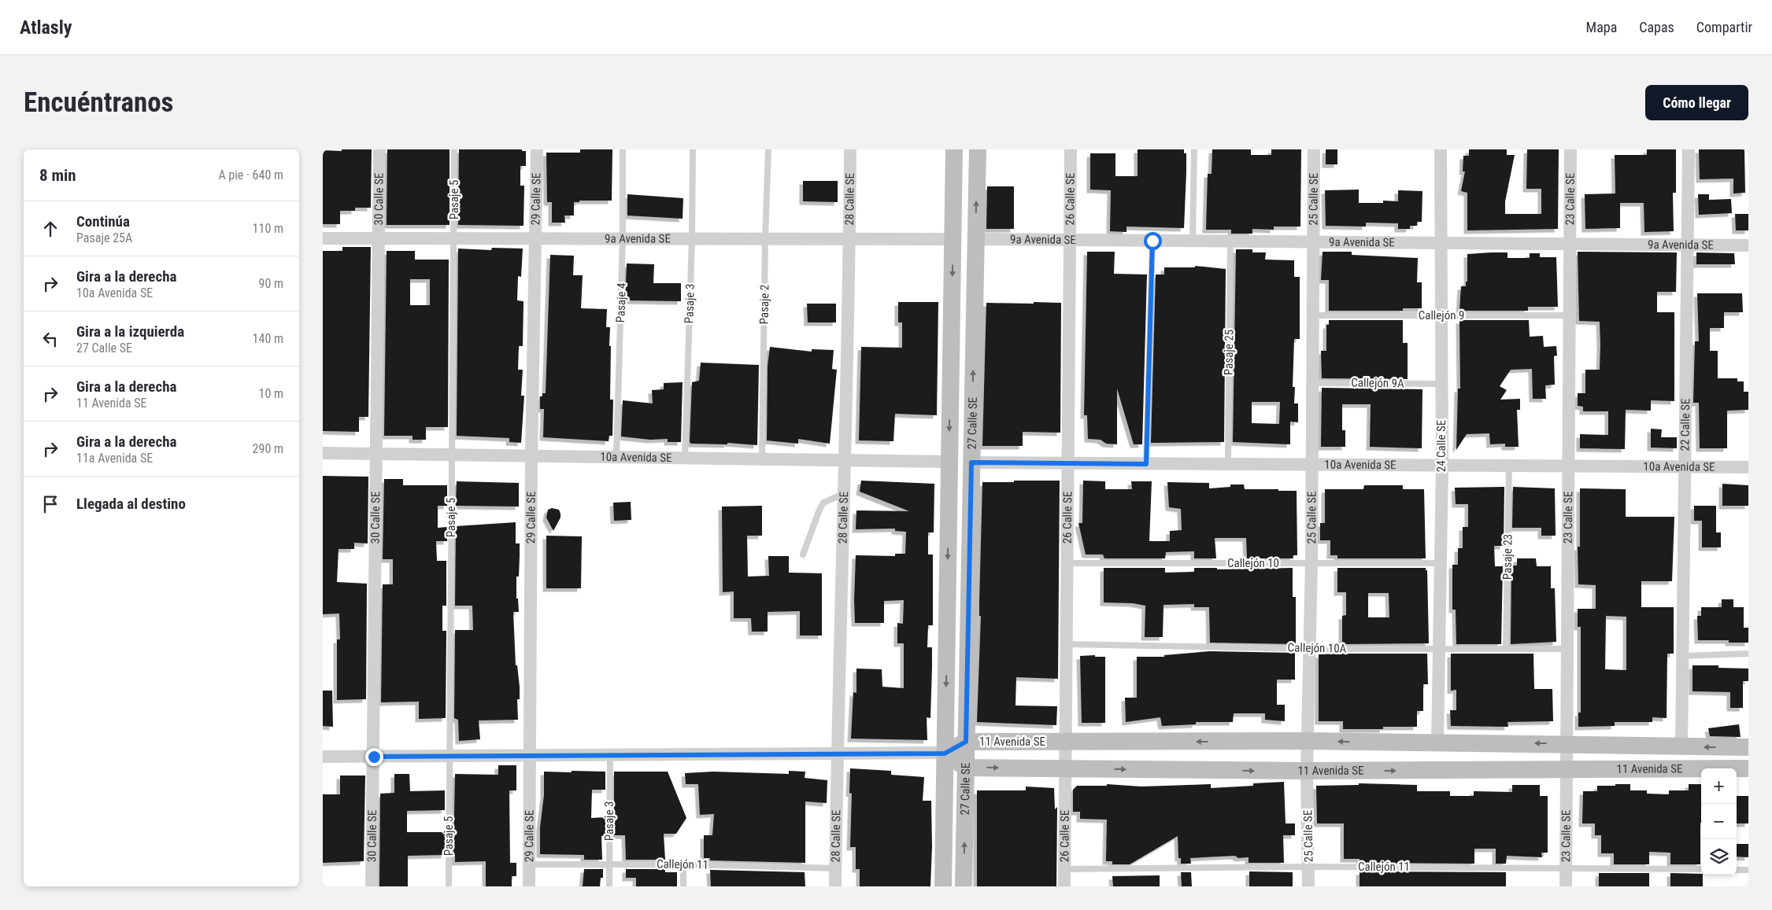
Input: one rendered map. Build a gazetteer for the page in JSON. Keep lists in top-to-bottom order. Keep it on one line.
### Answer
{"streets":{"street":["30 Calle SE","29 Calle SE","28 Calle SE","26 Calle SE","25 Calle SE","23 Calle SE","9a Avenida SE","27 Calle SE","22 Calle SE","24 Calle SE","10a Avenida SE","11 Avenida SE"],"lane":["Pasaje 5","Pasaje 4","Pasaje 3","Pasaje 2","Callejón 9","Pasaje 25","Callejón 9A","Pasaje 23","Callejón 10","Callejón 10A","Callejón 11"]},"crossings":[["30 Calle SE","9a Avenida SE"],["30 Calle SE","10a Avenida SE"],["Pasaje 5","9a Avenida SE"],["Pasaje 5","10a Avenida SE"],["29 Calle SE","9a Avenida SE"],["29 Calle SE","10a Avenida SE"],["29 Calle SE","Callejón 11"],["28 Calle SE","9a Avenida SE"],["28 Calle SE","10a Avenida SE"],["28 Calle SE","Callejón 11"],["26 Calle SE","9a Avenida SE"],["26 Calle SE","10a Avenida SE"],["26 Calle SE","Callejón 10"],["26 Calle SE","Callejón 10A"],["26 Calle SE","11 Avenida SE"],["26 Calle SE","Callejón 11"],["25 Calle SE","9a Avenida SE"],["25 Calle SE","Callejón 9"],["25 Calle SE","Callejón 9A"],["25 Calle SE","10a Avenida SE"],["25 Calle SE","Callejón 10"],["25 Calle SE","Callejón 10A"],["25 Calle SE","11 Avenida SE"],["25 Calle SE","Callejón 11"],["23 Calle SE","9a Avenida SE"],["23 Calle SE","Callejón 9"],["23 Calle SE","10a Avenida SE"],["23 Calle SE","Callejón 10A"],["23 Calle SE","11 Avenida SE"],["23 Calle SE","Callejón 11"],["9a Avenida SE","Pasaje 4"],["9a Avenida SE","Pasaje 3"],["9a Avenida SE","Pasaje 2"],["9a Avenida SE","Pasaje 25"],["9a Avenida SE","27 Calle SE"],["9a Avenida SE","22 Calle SE"],["9a Avenida SE","24 Calle SE"],["Pasaje 4","10a Avenida SE"],["Pasaje 3","10a Avenida SE"],["Pasaje 3","Callejón 11"],["Pasaje 2","10a Avenida SE"],["Callejón 9","24 Calle SE"],["Pasaje 25","10a Avenida SE"],["Callejón 9A","24 Calle SE"],["27 Calle SE","10a Avenida SE"],["27 Calle SE","11 Avenida SE"],["22 Calle SE","10a Avenida SE"],["22 Calle SE","11 Avenida SE"],["24 Calle SE","10a Avenida SE"],["24 Calle SE","Callejón 10"],["24 Calle SE","Callejón 10A"],["24 Calle SE","11 Avenida SE"],["10a Avenida SE","Pasaje 23"],["Pasaje 23","Callejón 10A"]],"page":{"header":"Atlasly","nav":["Mapa","Capas","Compartir"],"buttons":"Cómo llegar","title":"Encuéntranos","heading":["8 min","A pie · 640 m"],"list":[["Continúa","Pasaje 25A","110 m"],["Gira a la derecha","10a Avenida SE","90 m"],["Gira a la izquierda","27 Calle SE","140 m"],["Gira a la derecha","11 Avenida SE","10 m"],["Gira a la derecha","11a Avenida SE","290 m"],"Llegada al destino"],"map_buttons":["+","−"]}}
